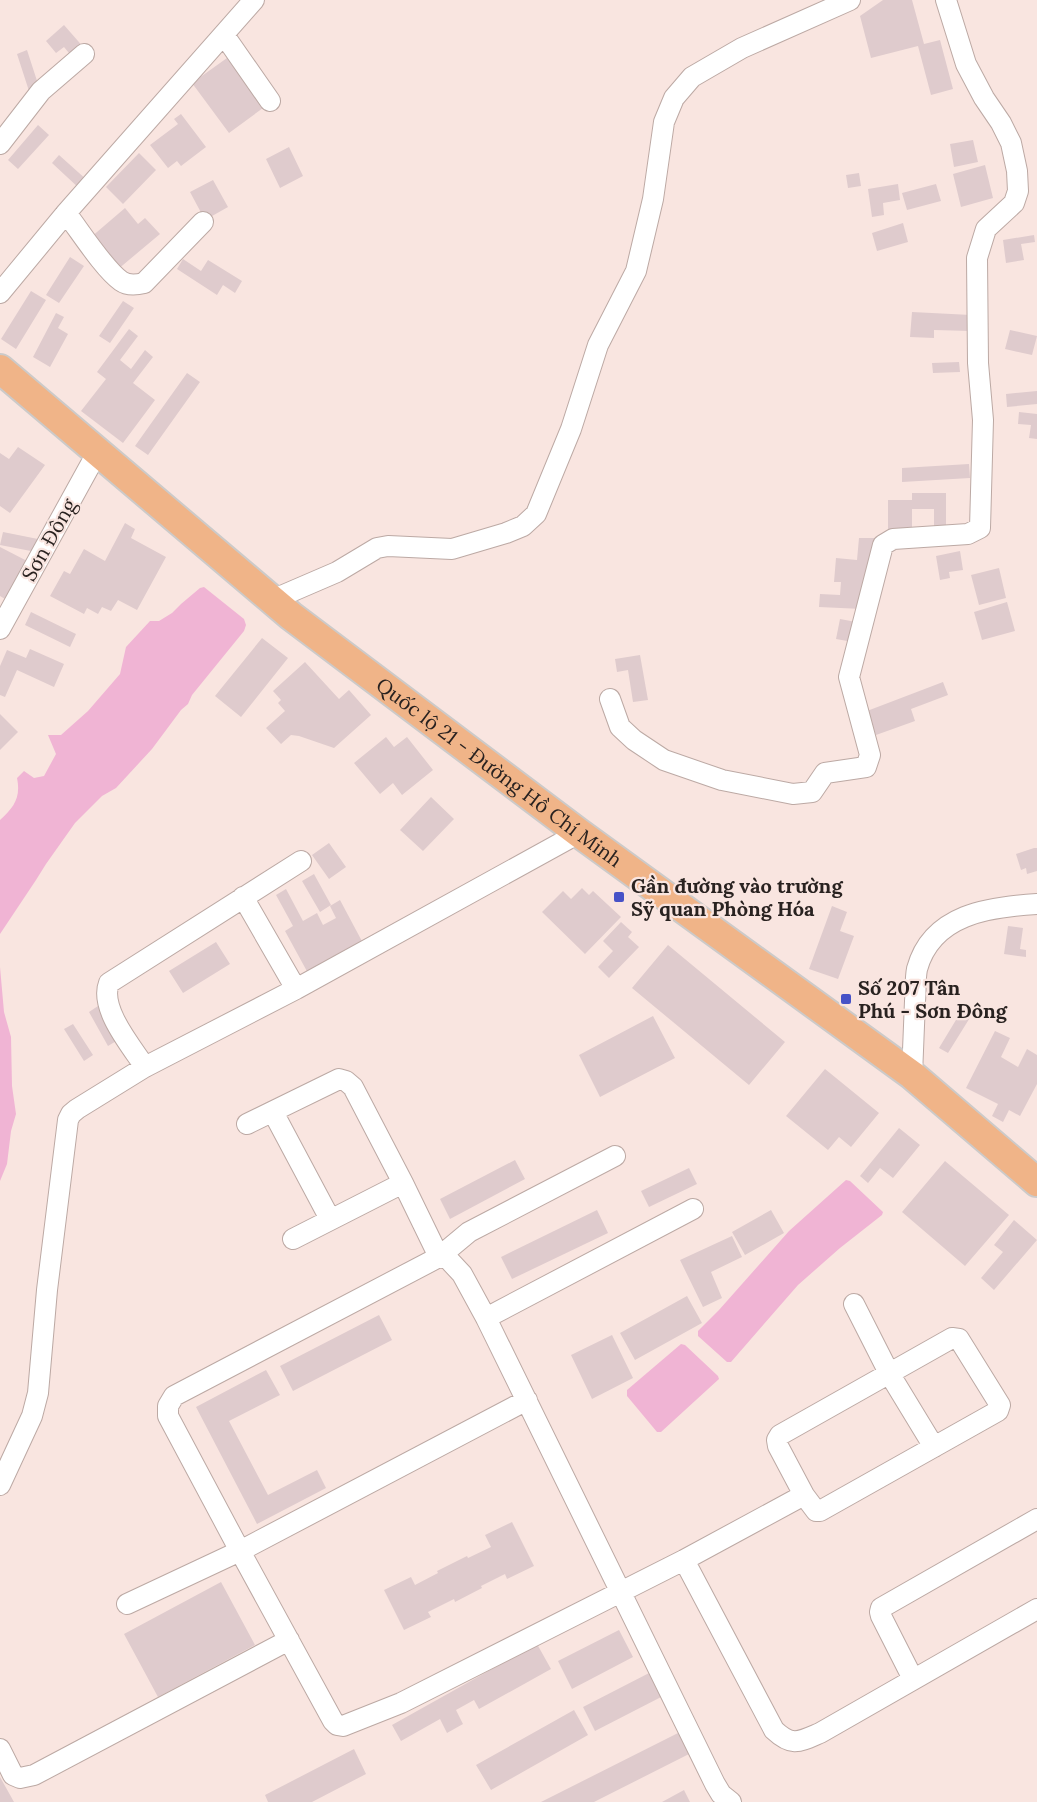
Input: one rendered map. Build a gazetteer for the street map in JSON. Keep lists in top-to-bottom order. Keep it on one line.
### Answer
{"streets":{"highway":["Quốc lộ 21 - Đường Hồ Chí Minh"],"street":["Sơn Đông"]},"crossings":[["Sơn Đông","Quốc lộ 21 - Đường Hồ Chí Minh"]],"places":{"transit":["Gần đường vào trường Sỹ quan Phòng Hóa","Số 207 Tân Phú - Sơn Đông"]}}
